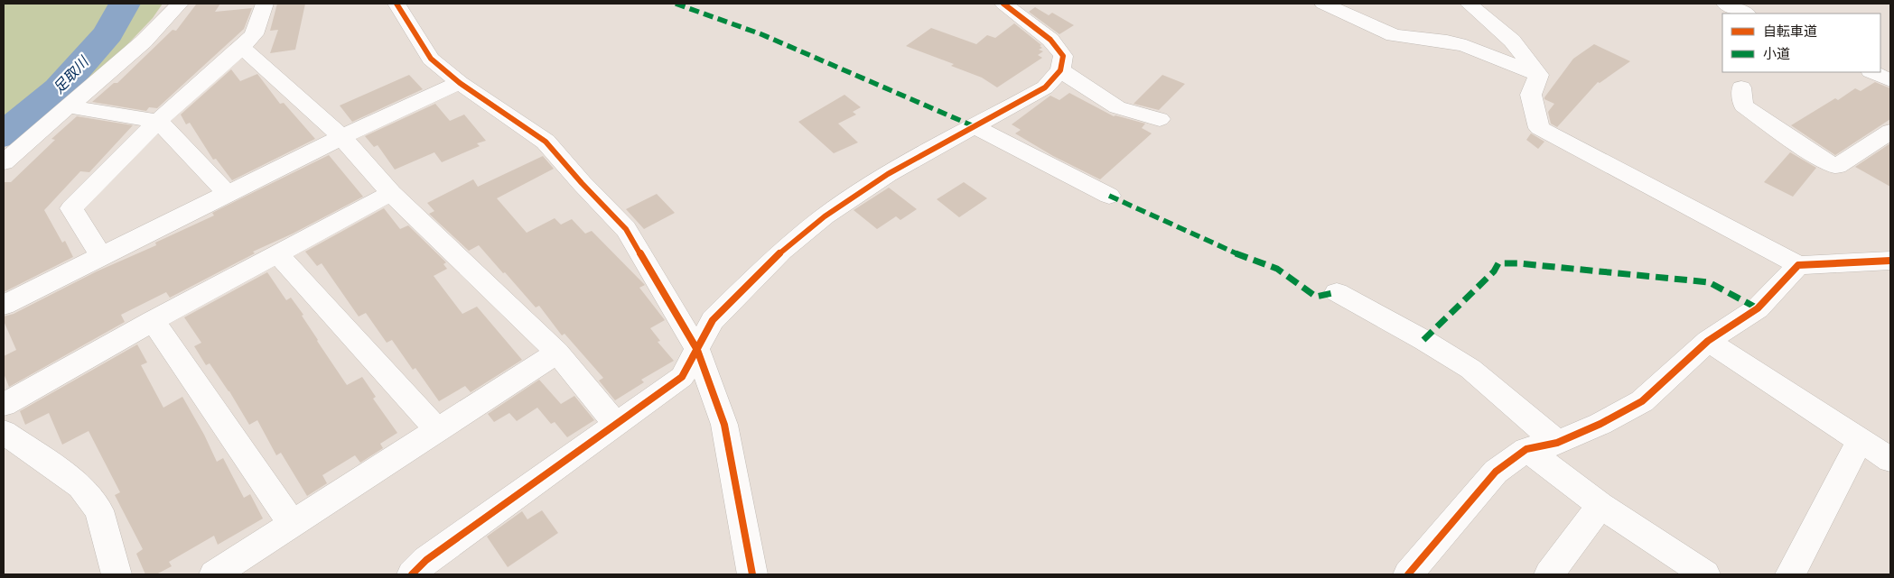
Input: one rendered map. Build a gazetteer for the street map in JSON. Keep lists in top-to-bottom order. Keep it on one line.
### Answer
{"water":["足取川"],"legend":["自転車道","小道"]}
